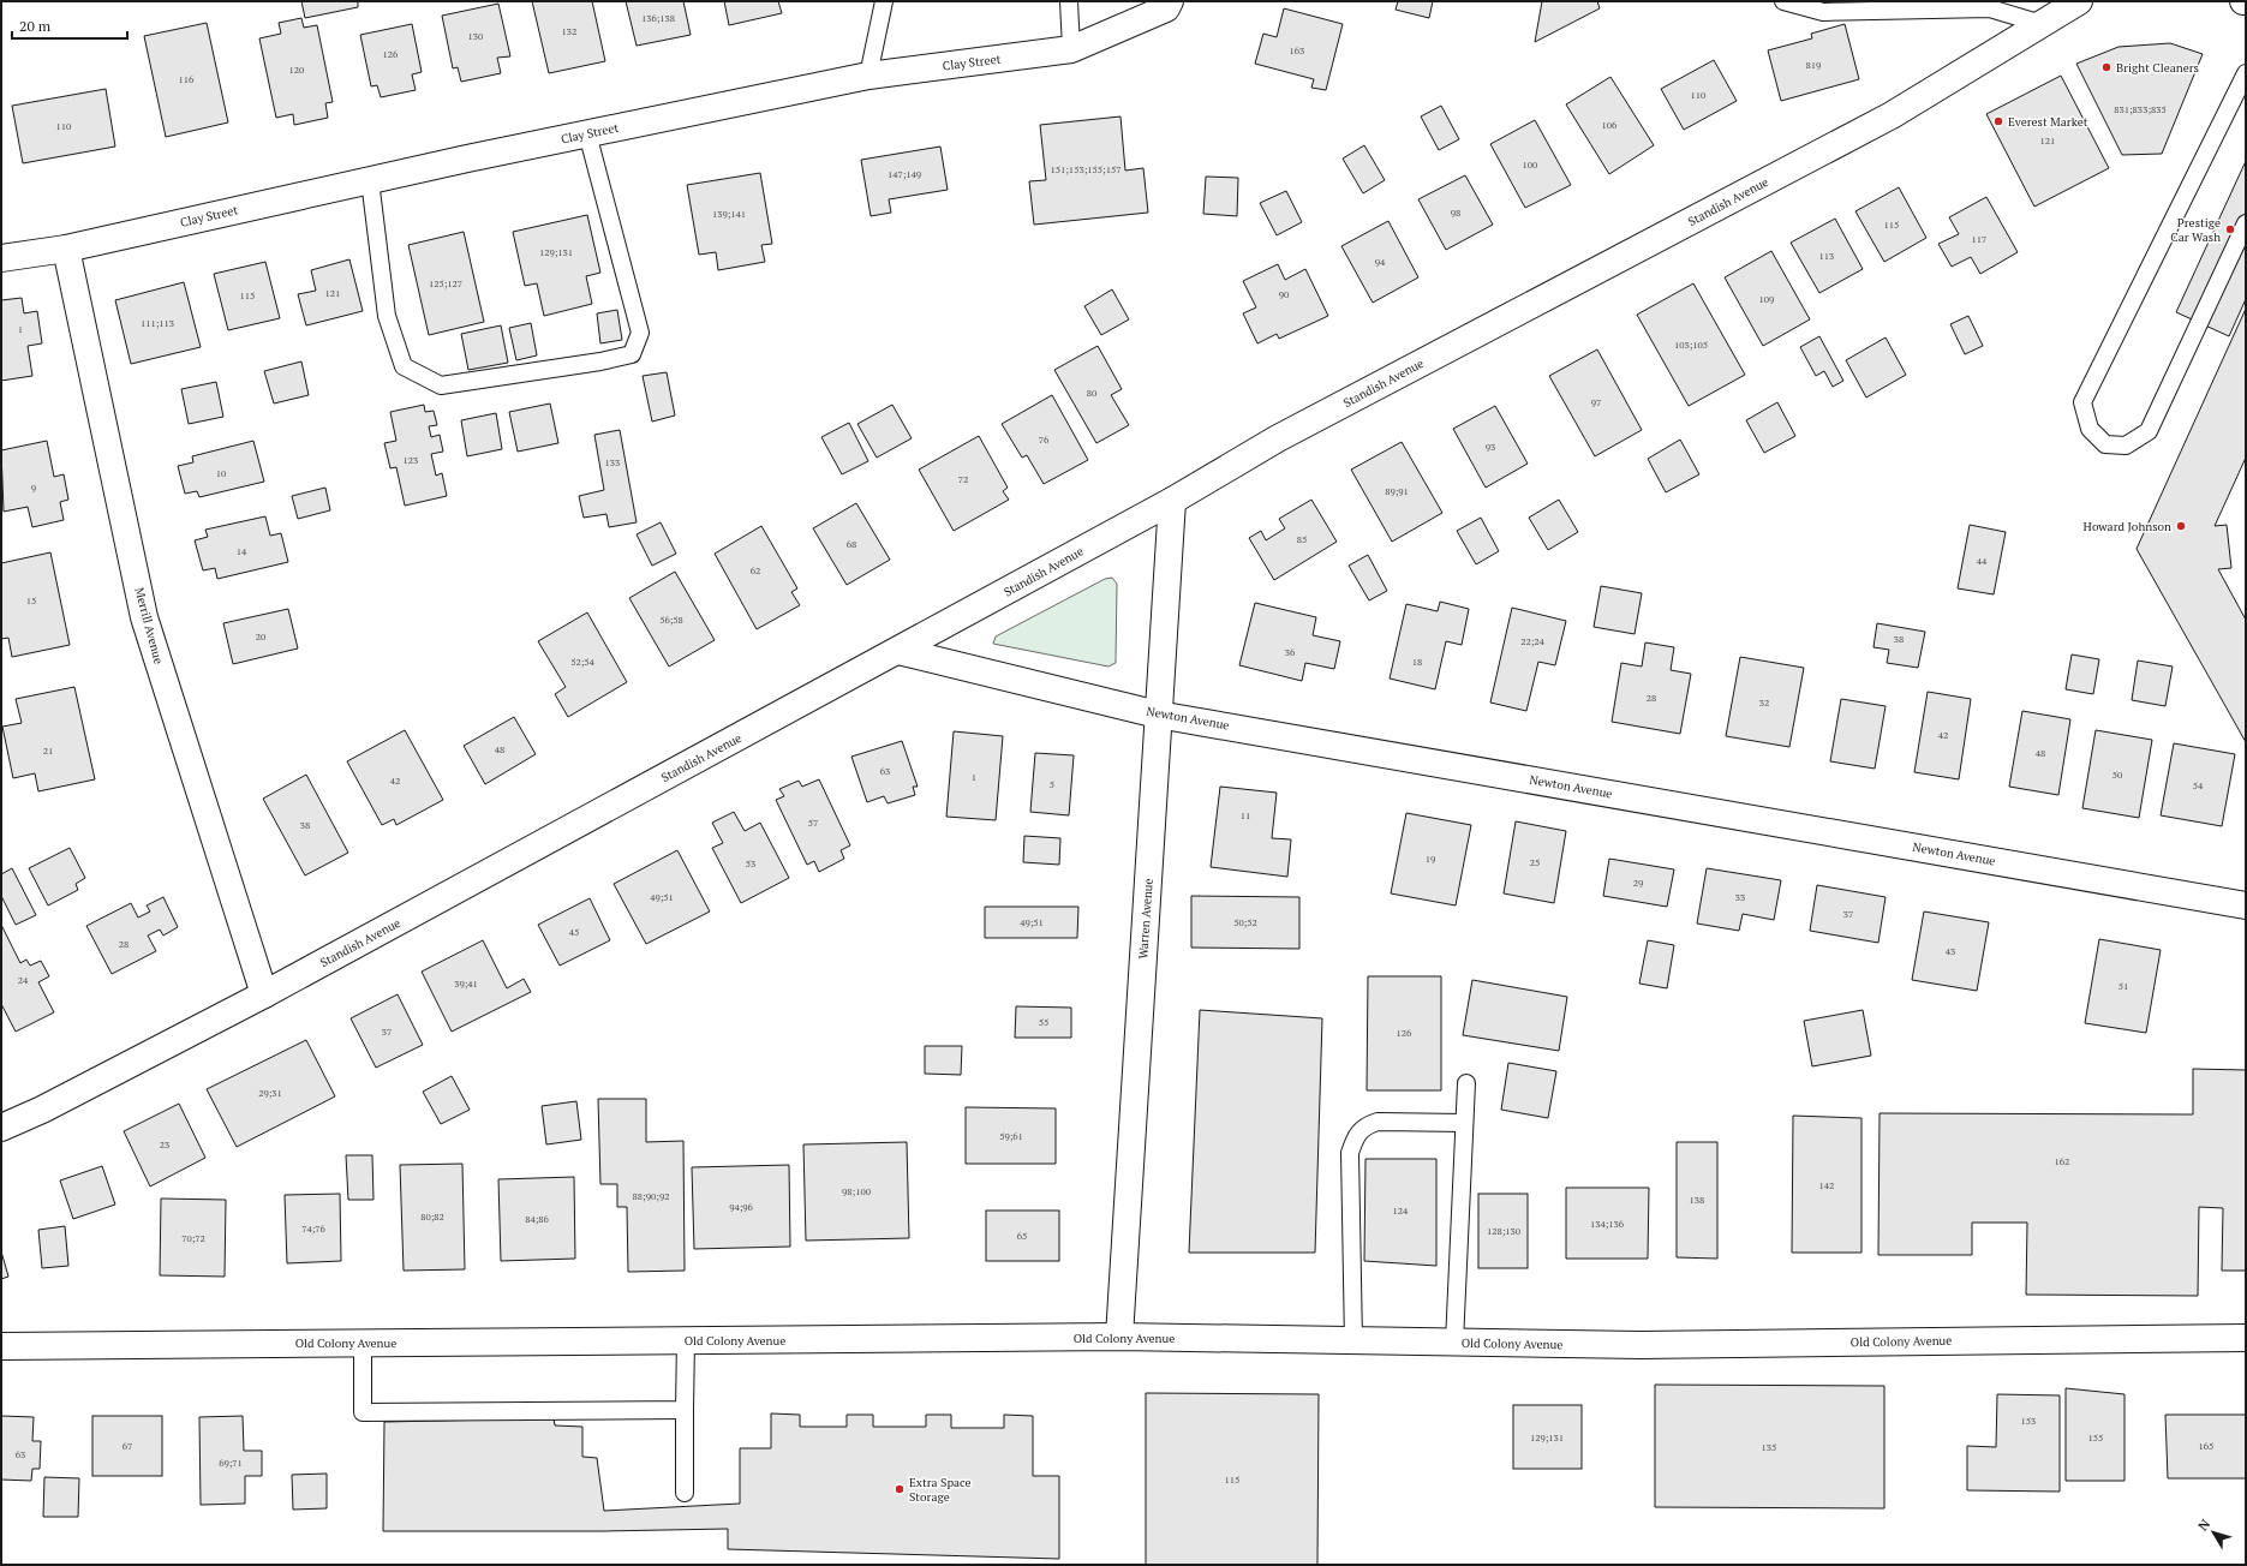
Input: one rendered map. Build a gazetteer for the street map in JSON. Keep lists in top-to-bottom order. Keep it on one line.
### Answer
{"streets":{"street":["Clay Street","Standish Avenue","Merrill Avenue","Newton Avenue","Warren Avenue","Old Colony Avenue"]},"crossings":[["Clay Street","Merrill Avenue"],["Standish Avenue","Merrill Avenue"],["Standish Avenue","Newton Avenue"],["Standish Avenue","Warren Avenue"],["Newton Avenue","Warren Avenue"],["Warren Avenue","Old Colony Avenue"]],"places":["Bright Cleaners","Everest Market","Prestige Car Wash","Howard Johnson","Extra Space Storage"],"house_numbers":["136;138","132","130","163","126","819","120","116","110","831;833;835","106","110","121","100","151;153;155;157","147;149","98","139;141","115","117","129;131","113","94","125;127","121","90","115","109","111;113","1","103;105","80","97","76","93","123","133","10","72","9","89;91","85","68","14","44","62","15","56;58","20","38","22;24","36","52;54","18","28","32","42","48","21","48","63","50","1","42","5","54","11","57","38","19","25","53","29","49;51","33","37","49;51","50;52","45","28","43","24","39;41","51","55","37","126","29;31","59;61","23","162","142","98;100","88;90;92","138","94;96","124","80;82","84;86","134;136","74;76","128;130","65","70;72","153","129;131","155","67","165","135","63","69;71","115"],"scale_bar":"20 m","north":"top left"}
